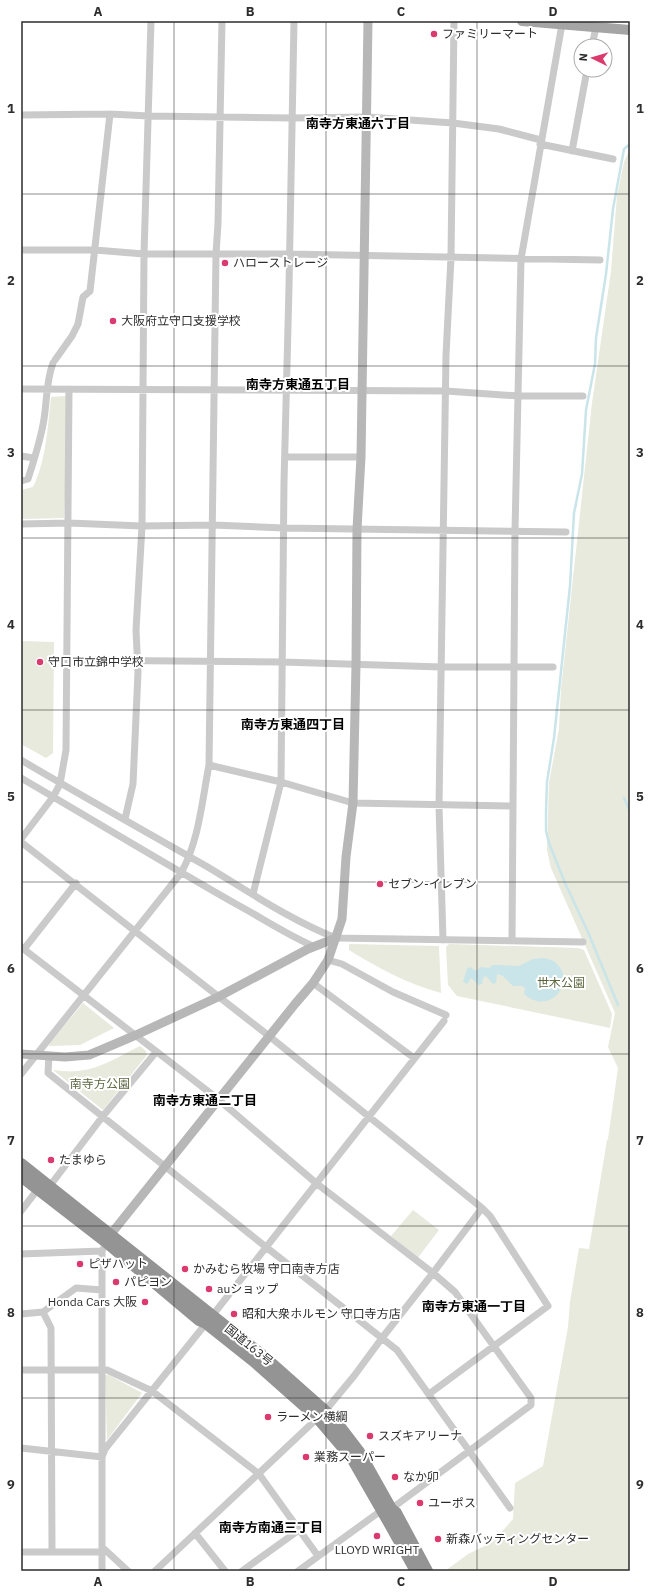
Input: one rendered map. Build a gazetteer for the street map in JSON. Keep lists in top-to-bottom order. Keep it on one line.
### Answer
{"streets":{"highway":["国道163号"]},"districts":["南寺方東通六丁目","南寺方東通五丁目","南寺方東通四丁目","南寺方東通二丁目","南寺方東通一丁目","南寺方南通三丁目"],"parks":["世木公園","南寺方公園"],"places":["ファミリーマート","ハローストレージ","大阪府立守口支援学校","守口市立錦中学校","セブン-イレブン","たまゆら","ピザハット","かみむら牧場 守口南寺方店","パピヨン","auショップ","Honda Cars 大阪","昭和大衆ホルモン 守口寺方店","ラーメン横綱","スズキアリーナ","業務スーパー","なか卯","ユーポス","LLOYD WRIGHT","新森バッティングセンター"],"north":"left","grid":{"columns":["A","B","C","D"],"rows":["1","2","3","4","5","6","7","8","9"]}}
